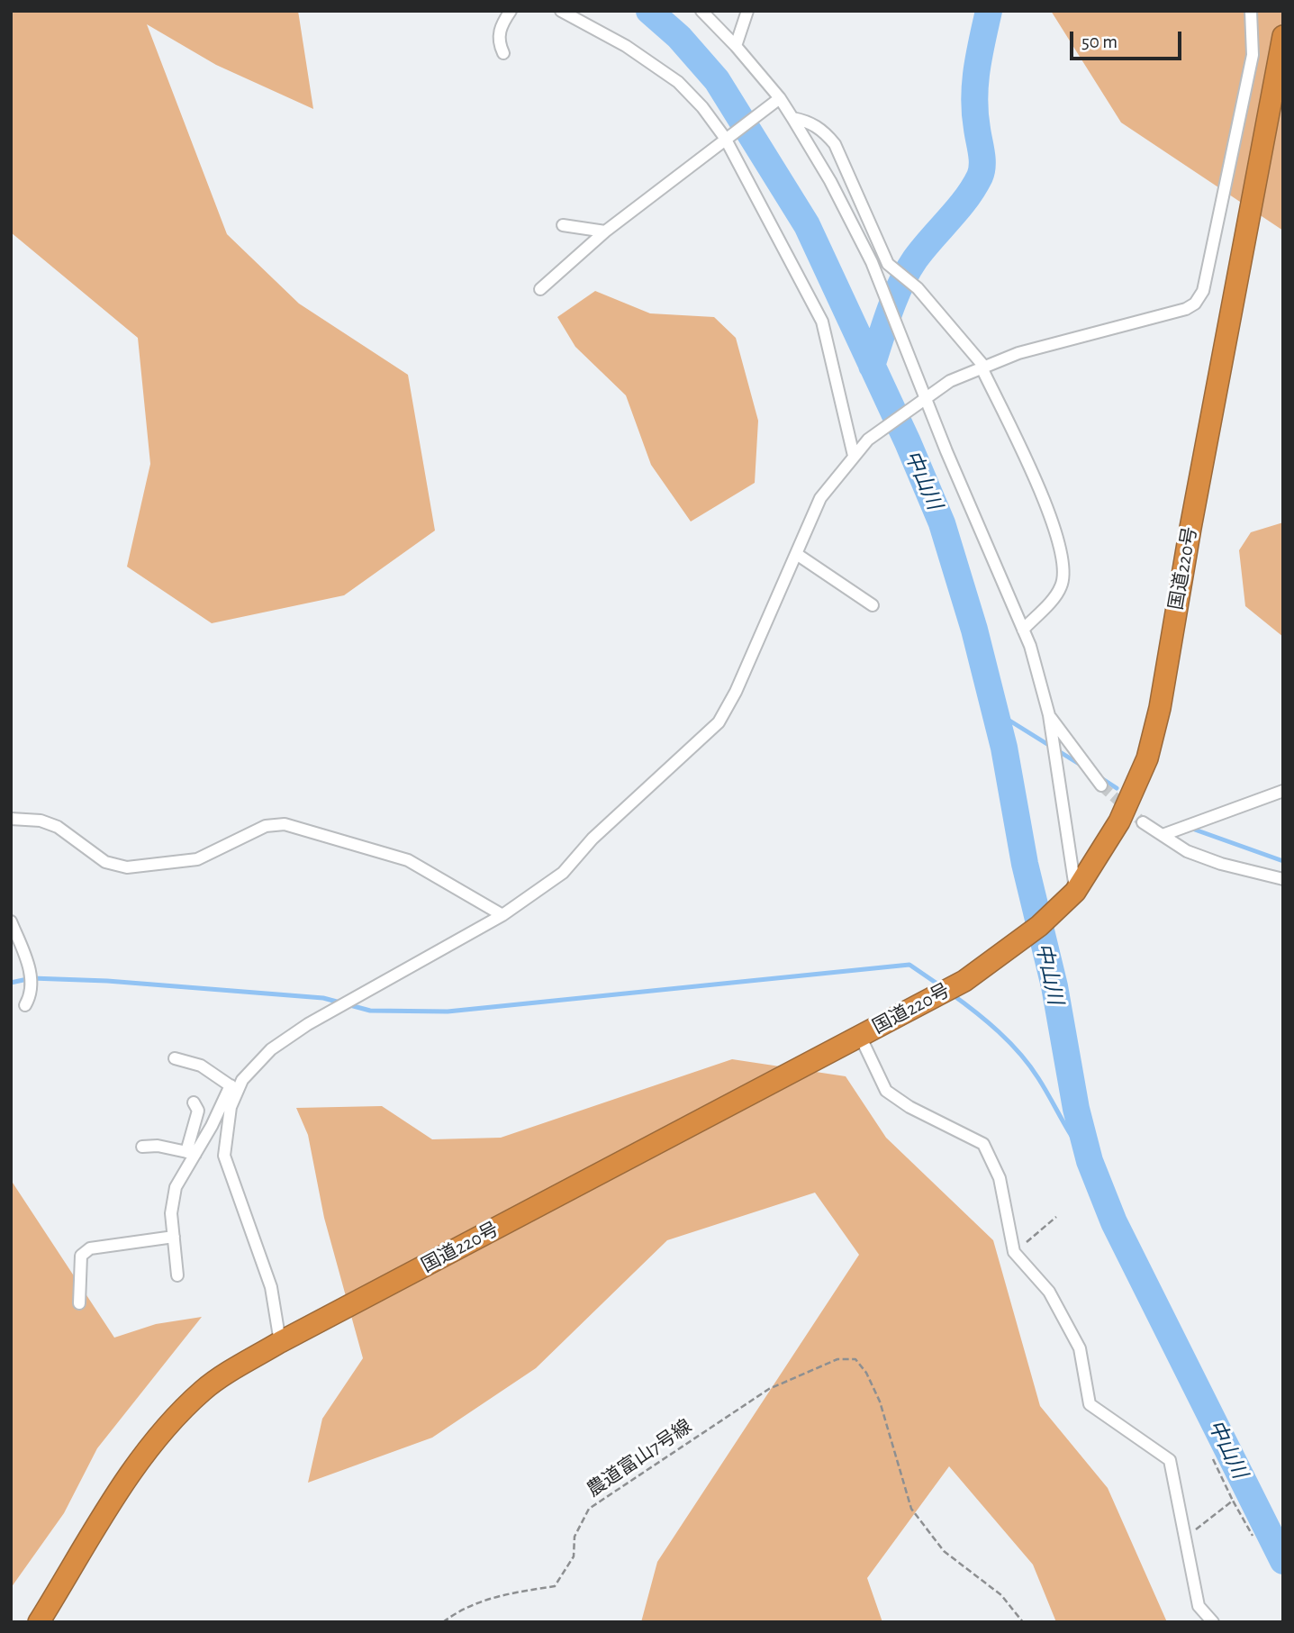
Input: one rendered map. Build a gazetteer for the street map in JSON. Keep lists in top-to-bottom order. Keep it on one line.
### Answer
{"streets":{"highway":["国道220号"],"path":["農道富山7号線"]},"water":["中山川"],"scale_bar":"50 m"}
